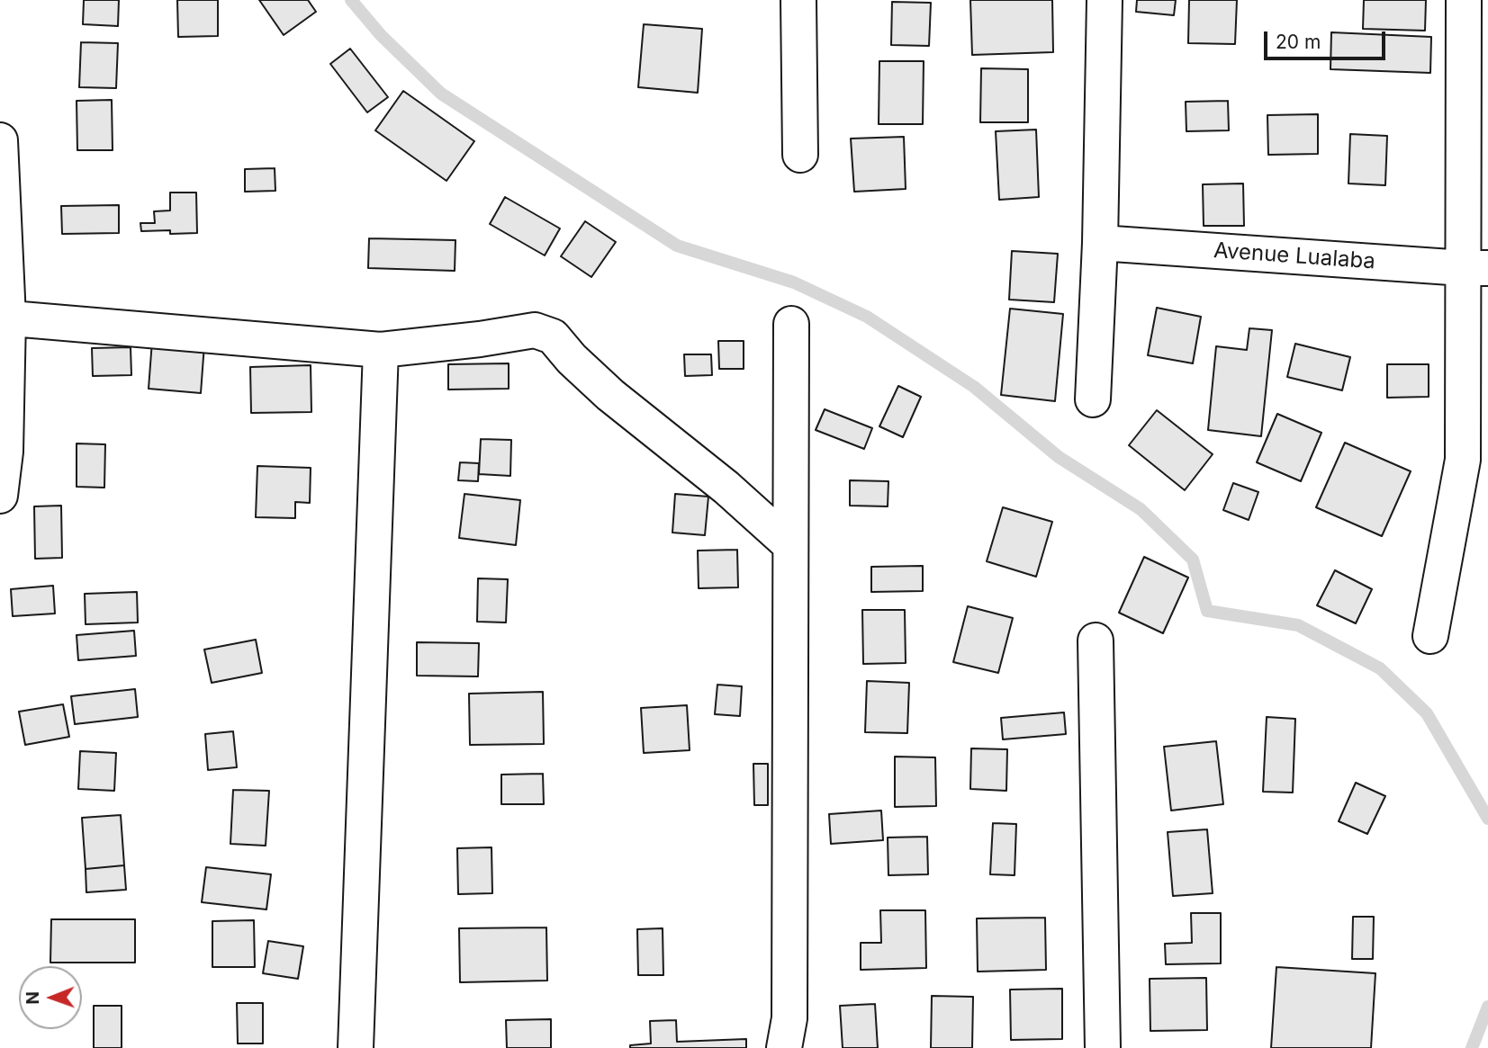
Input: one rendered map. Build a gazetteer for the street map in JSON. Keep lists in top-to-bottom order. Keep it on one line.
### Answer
{"streets":{"street":["Avenue Lualaba"]},"scale_bar":"20 m","north":"left"}
